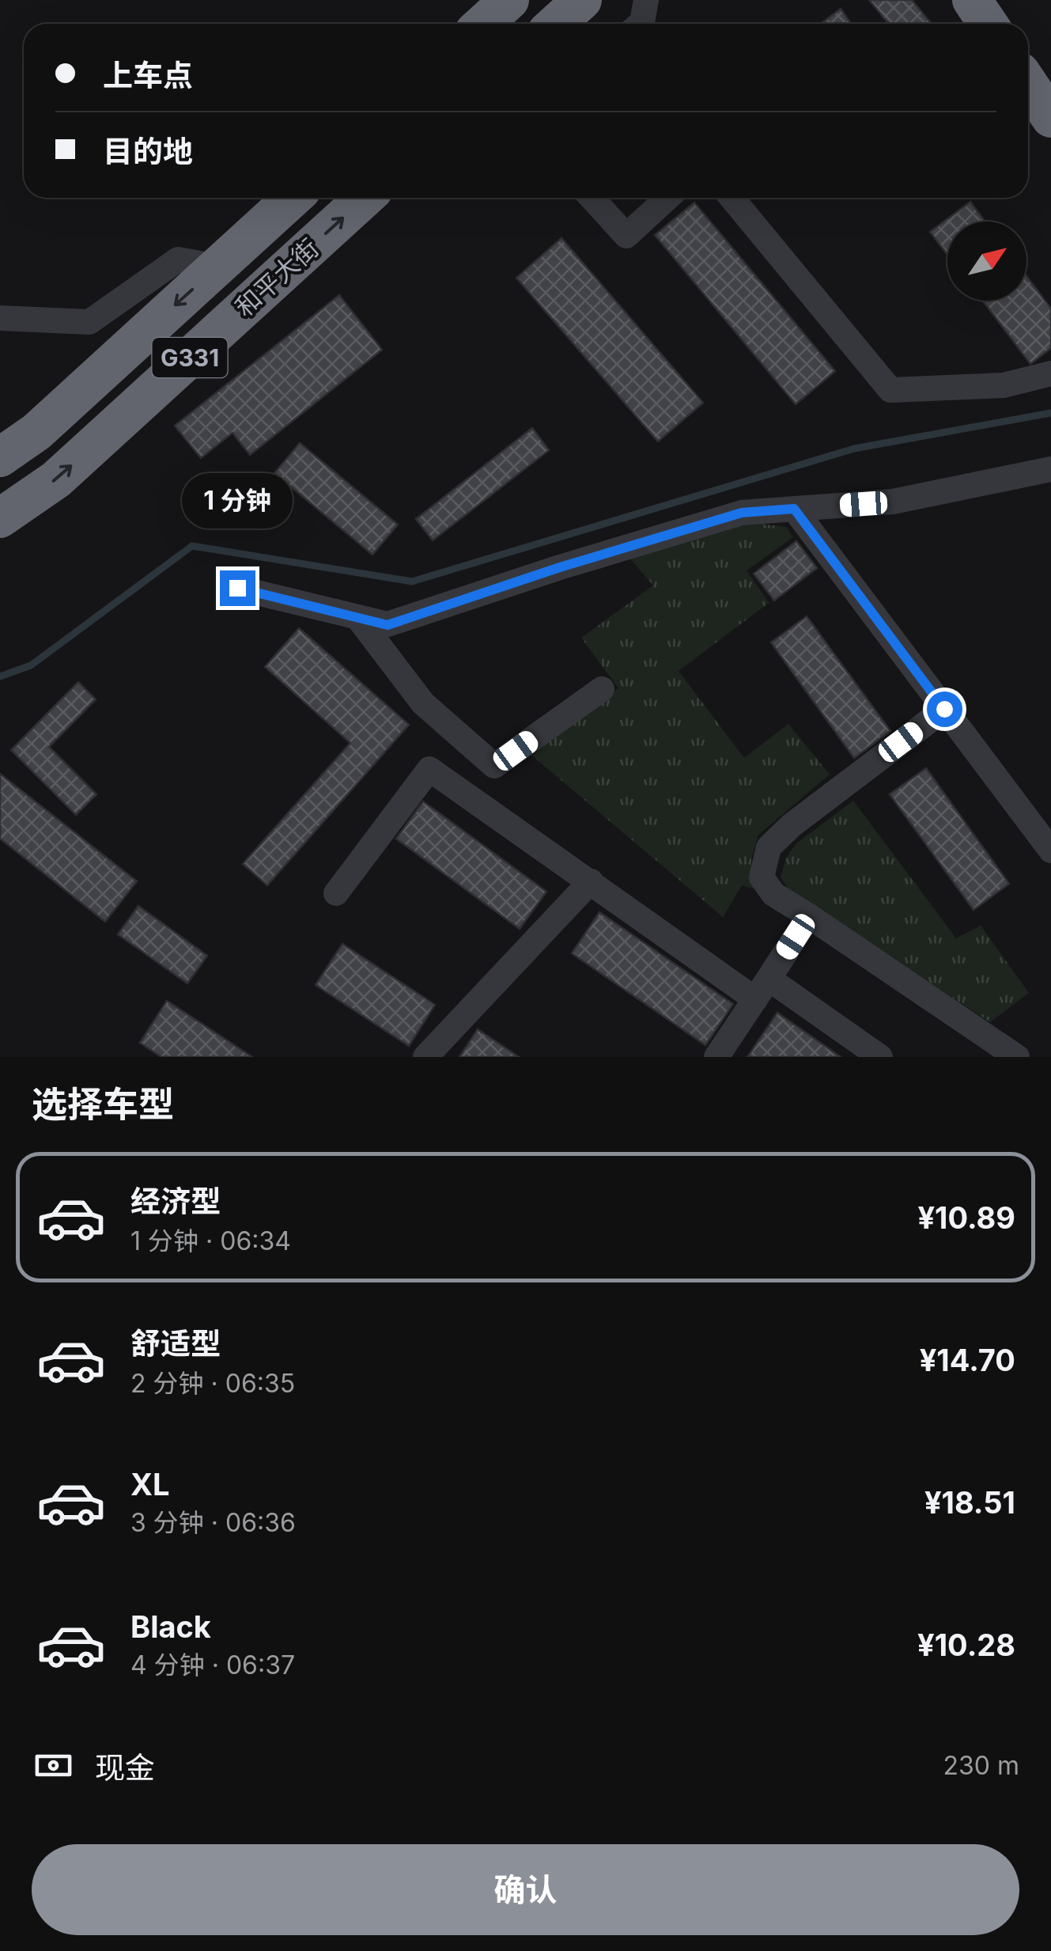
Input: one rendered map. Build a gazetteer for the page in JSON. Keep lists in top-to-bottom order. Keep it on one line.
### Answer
{"streets":{"highway":["和平大街","G331"]},"north":"top right","page":{"banner":["上车点","目的地"],"bubble":"1 分钟","heading":"选择车型","list":[{"name":"经济型","note":"1 分钟 · 06:34","value":"¥10.89"},{"name":"舒适型","note":"2 分钟 · 06:35","value":"¥14.70"},{"name":"XL","note":"3 分钟 · 06:36","value":"¥18.51"},{"name":"Black","note":"4 分钟 · 06:37","value":"¥10.28"}],"pay":["现金","230 m"],"buttons":"确认"}}
